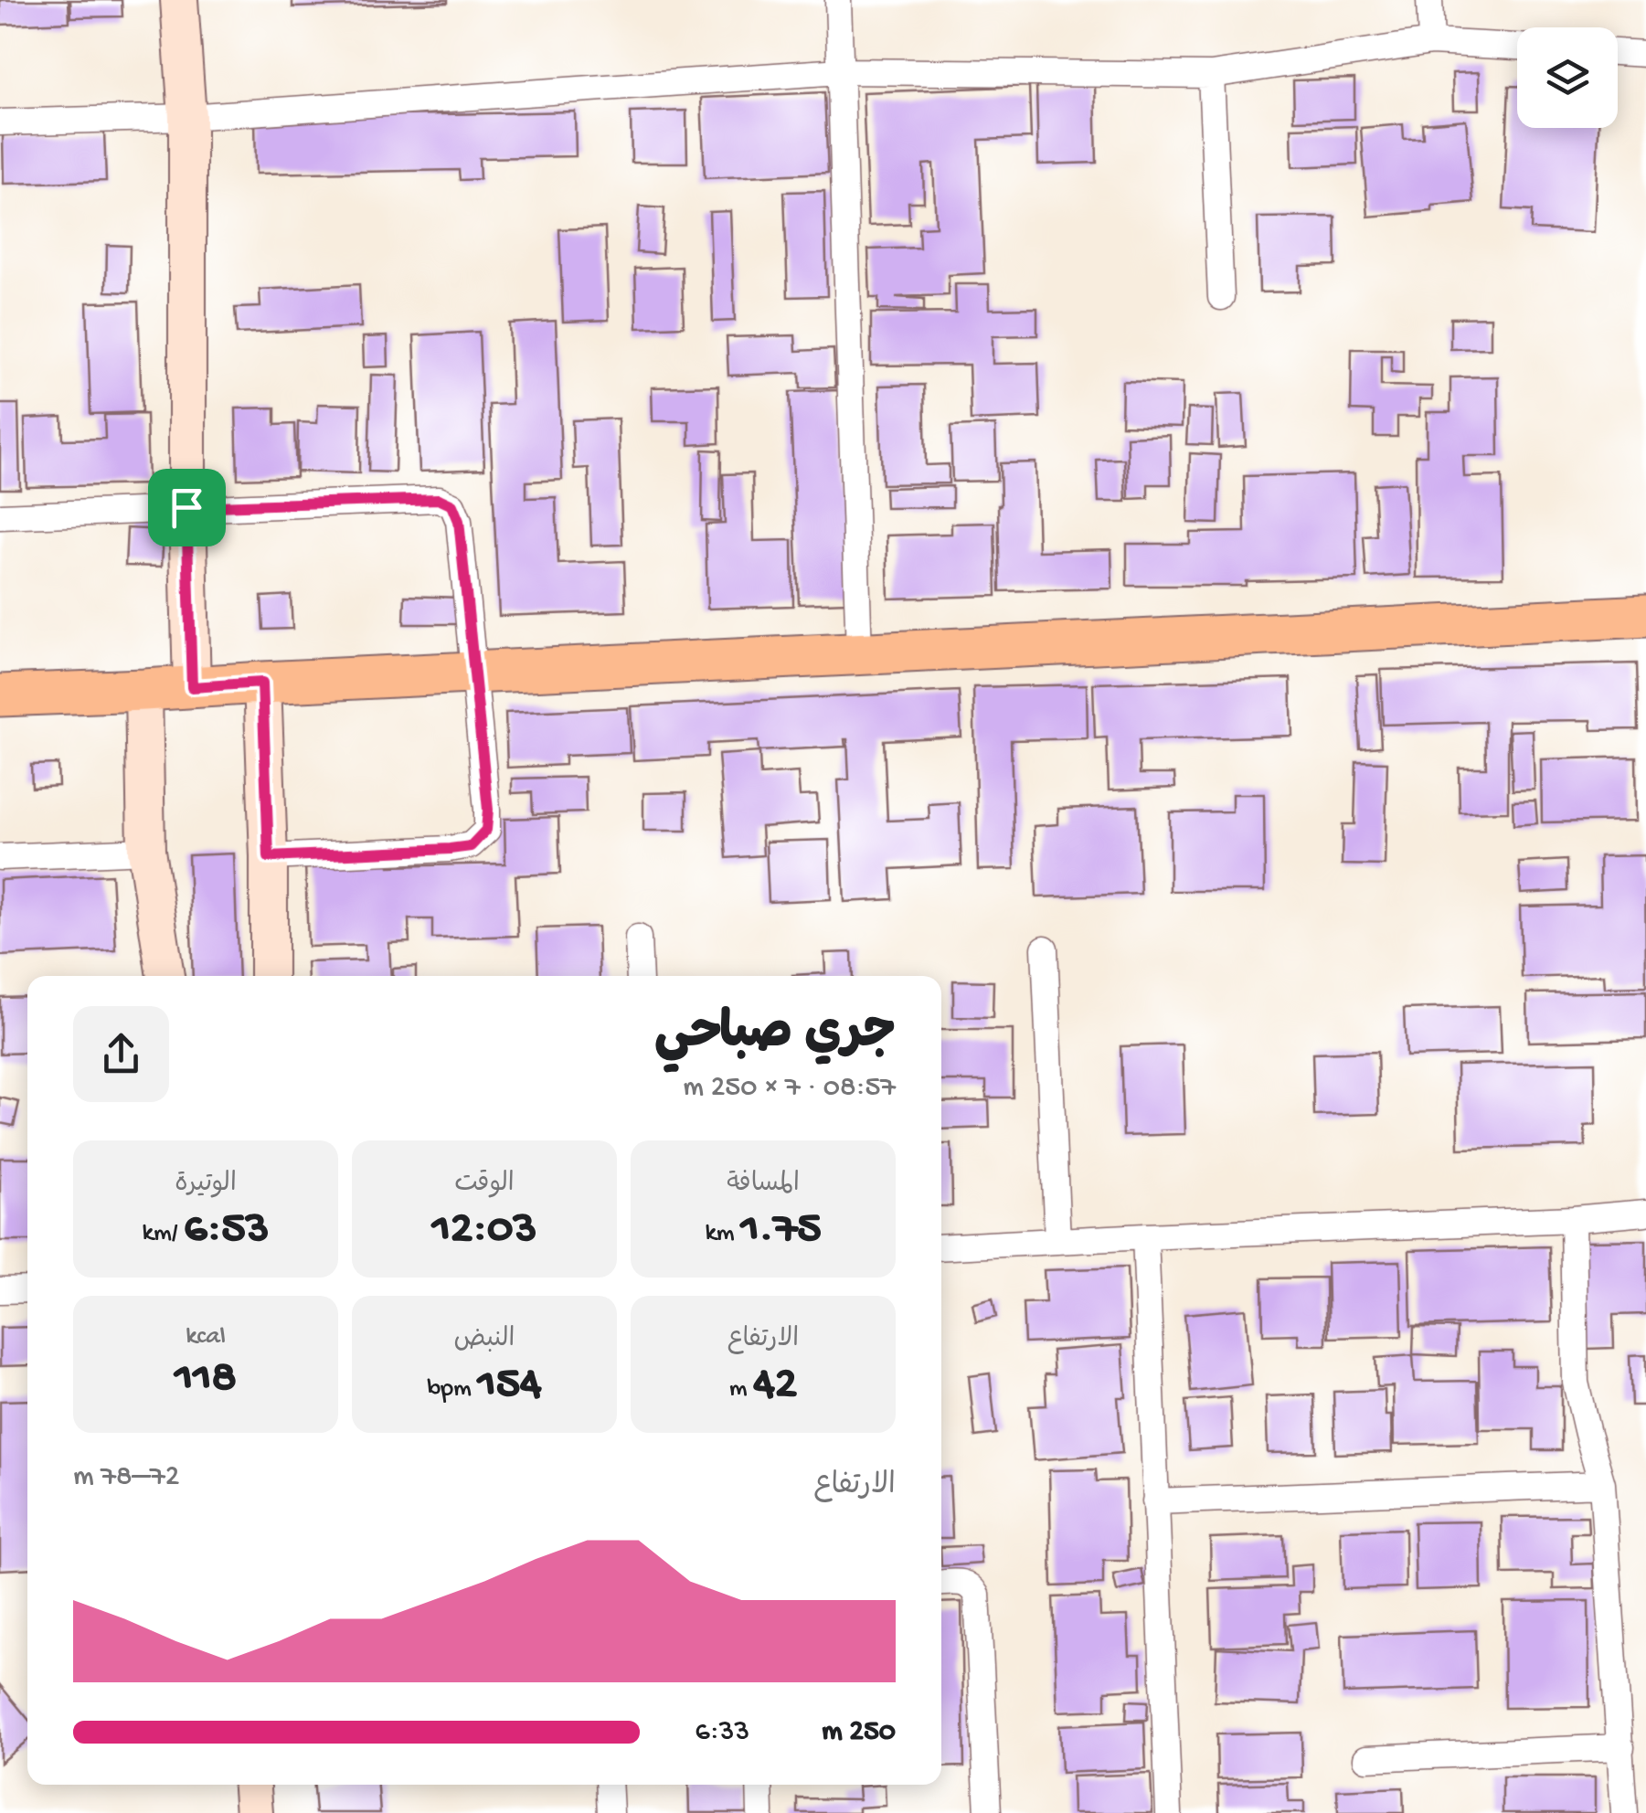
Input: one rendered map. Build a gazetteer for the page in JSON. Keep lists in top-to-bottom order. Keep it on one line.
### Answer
{"page":{"heading":["جري صباحي","08:57 · 7 × 250 m"],"stats":[["المسافة","1.75 km"],["الوقت","12:03"],["الوتيرة","6:53 /km"],["الارتفاع","42 m"],["النبض","154 bpm"],["kcal","118"]],"chart":["الارتفاع","72–78 m"],"list":[{"name":"250 m","note":"6:33"}]}}
